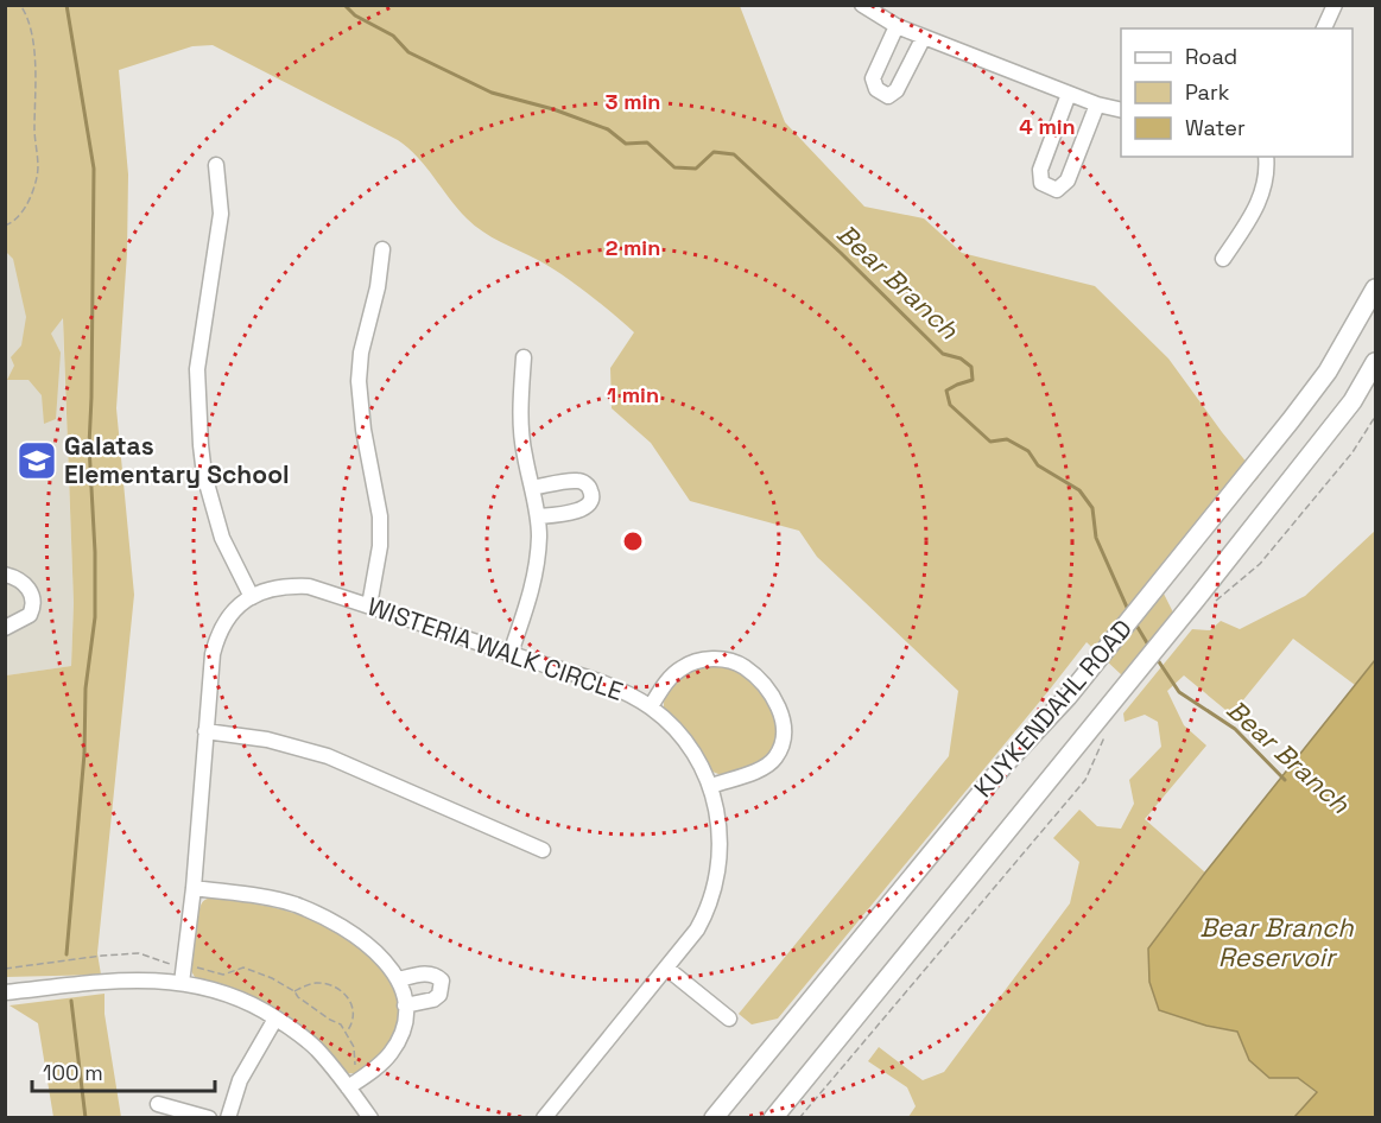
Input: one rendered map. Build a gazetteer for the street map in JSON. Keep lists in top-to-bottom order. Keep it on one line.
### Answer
{"streets":{"main road":["KUYKENDAHL ROAD"],"street":["WISTERIA WALK CIRCLE"]},"water":["Bear Branch","Bear Branch Reservoir"],"places":{"school or university":["Galatas Elementary School"]},"legend":["Road","Park","Water"],"scale_bar":"100 m","rings":["3 min","4 min","2 min","1 min"]}
